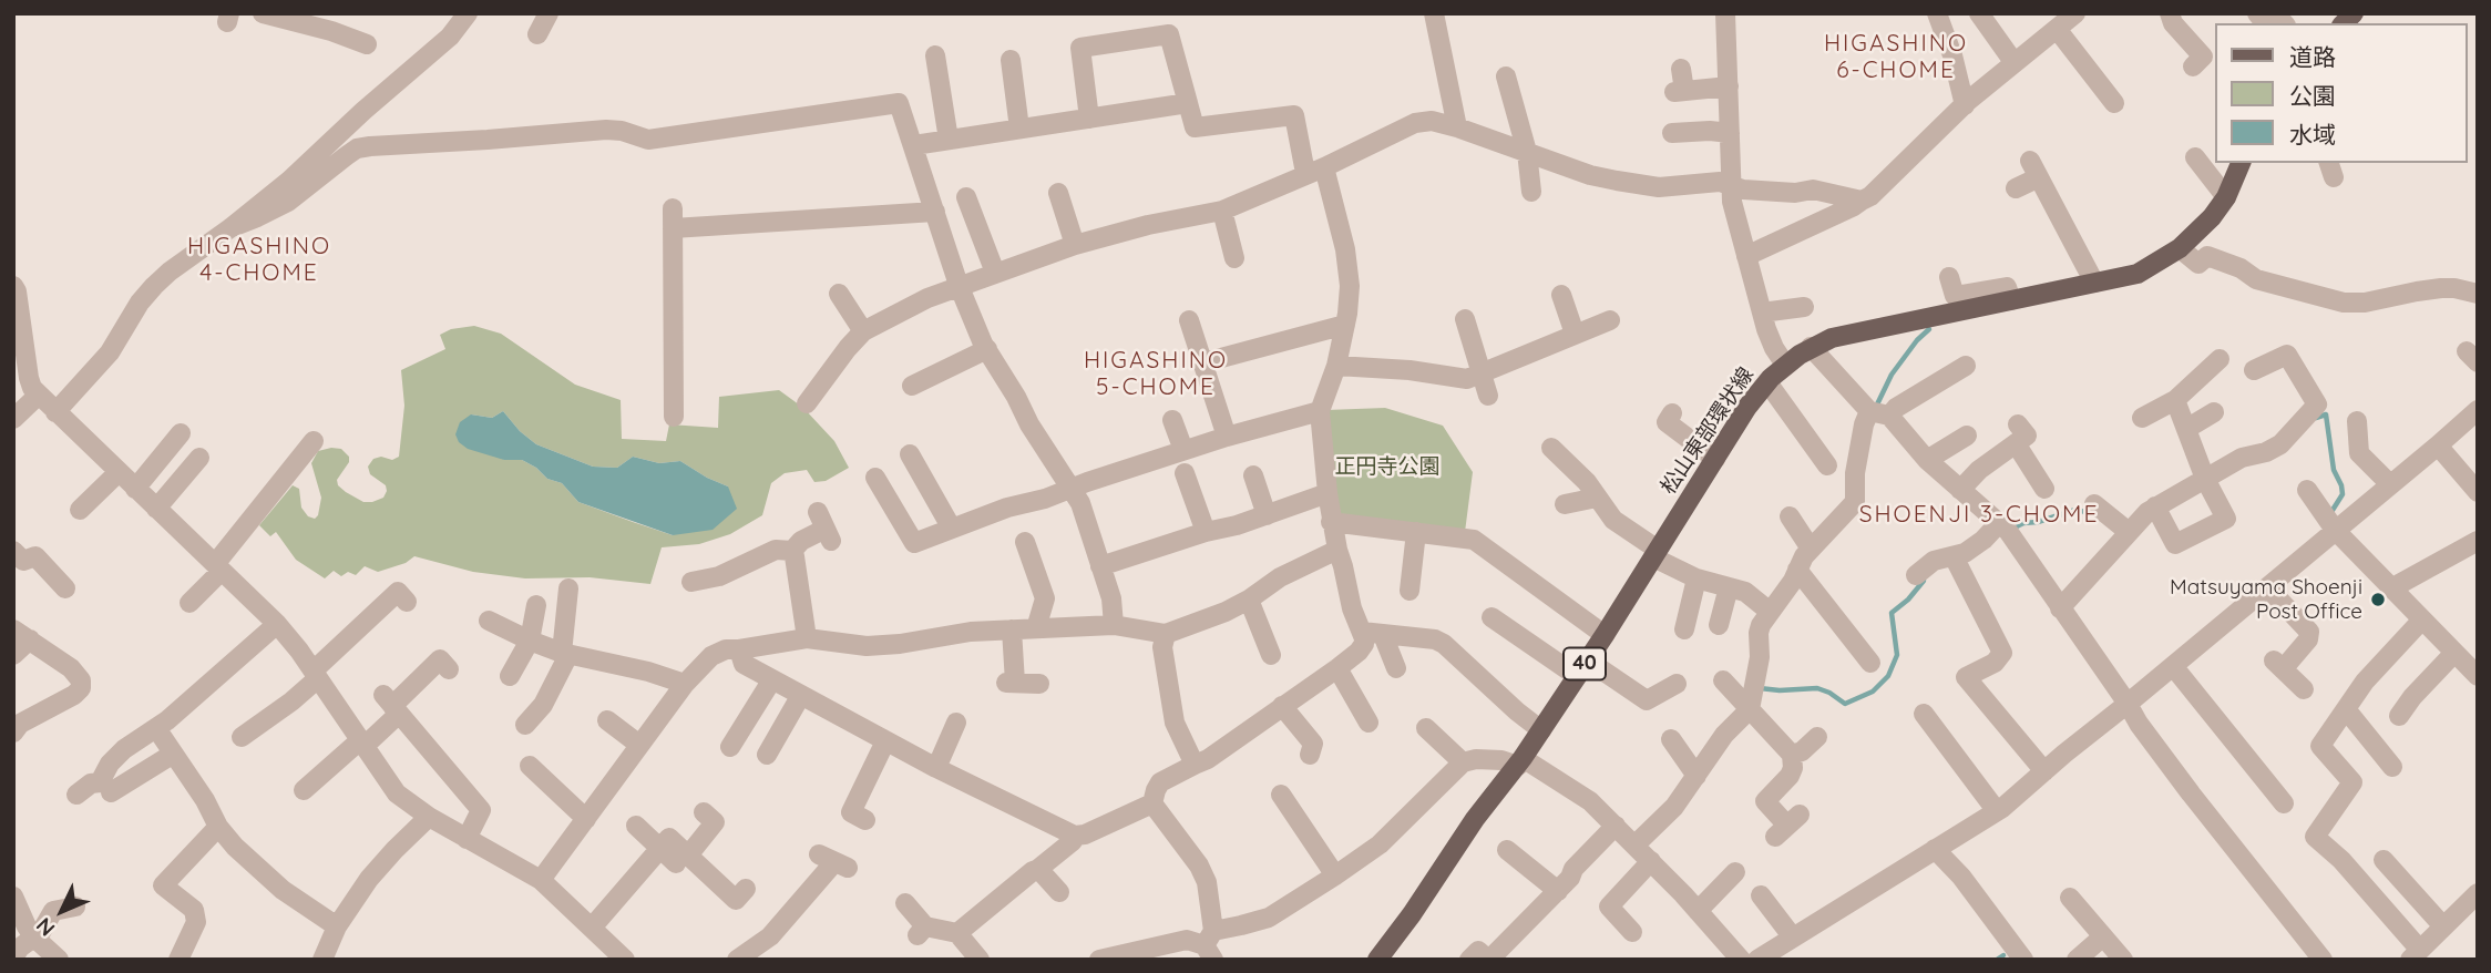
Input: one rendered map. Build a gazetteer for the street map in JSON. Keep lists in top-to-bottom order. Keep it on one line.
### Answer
{"streets":{"main road":["松山東部環状線","40"]},"districts":["HIGASHINO 6-CHOME","HIGASHINO 4-CHOME","HIGASHINO 5-CHOME","SHOENJI 3-CHOME"],"parks":["正円寺公園"],"places":["Matsuyama Shoenji Post Office"],"legend":["道路","公園","水域"],"north":"bottom left"}
